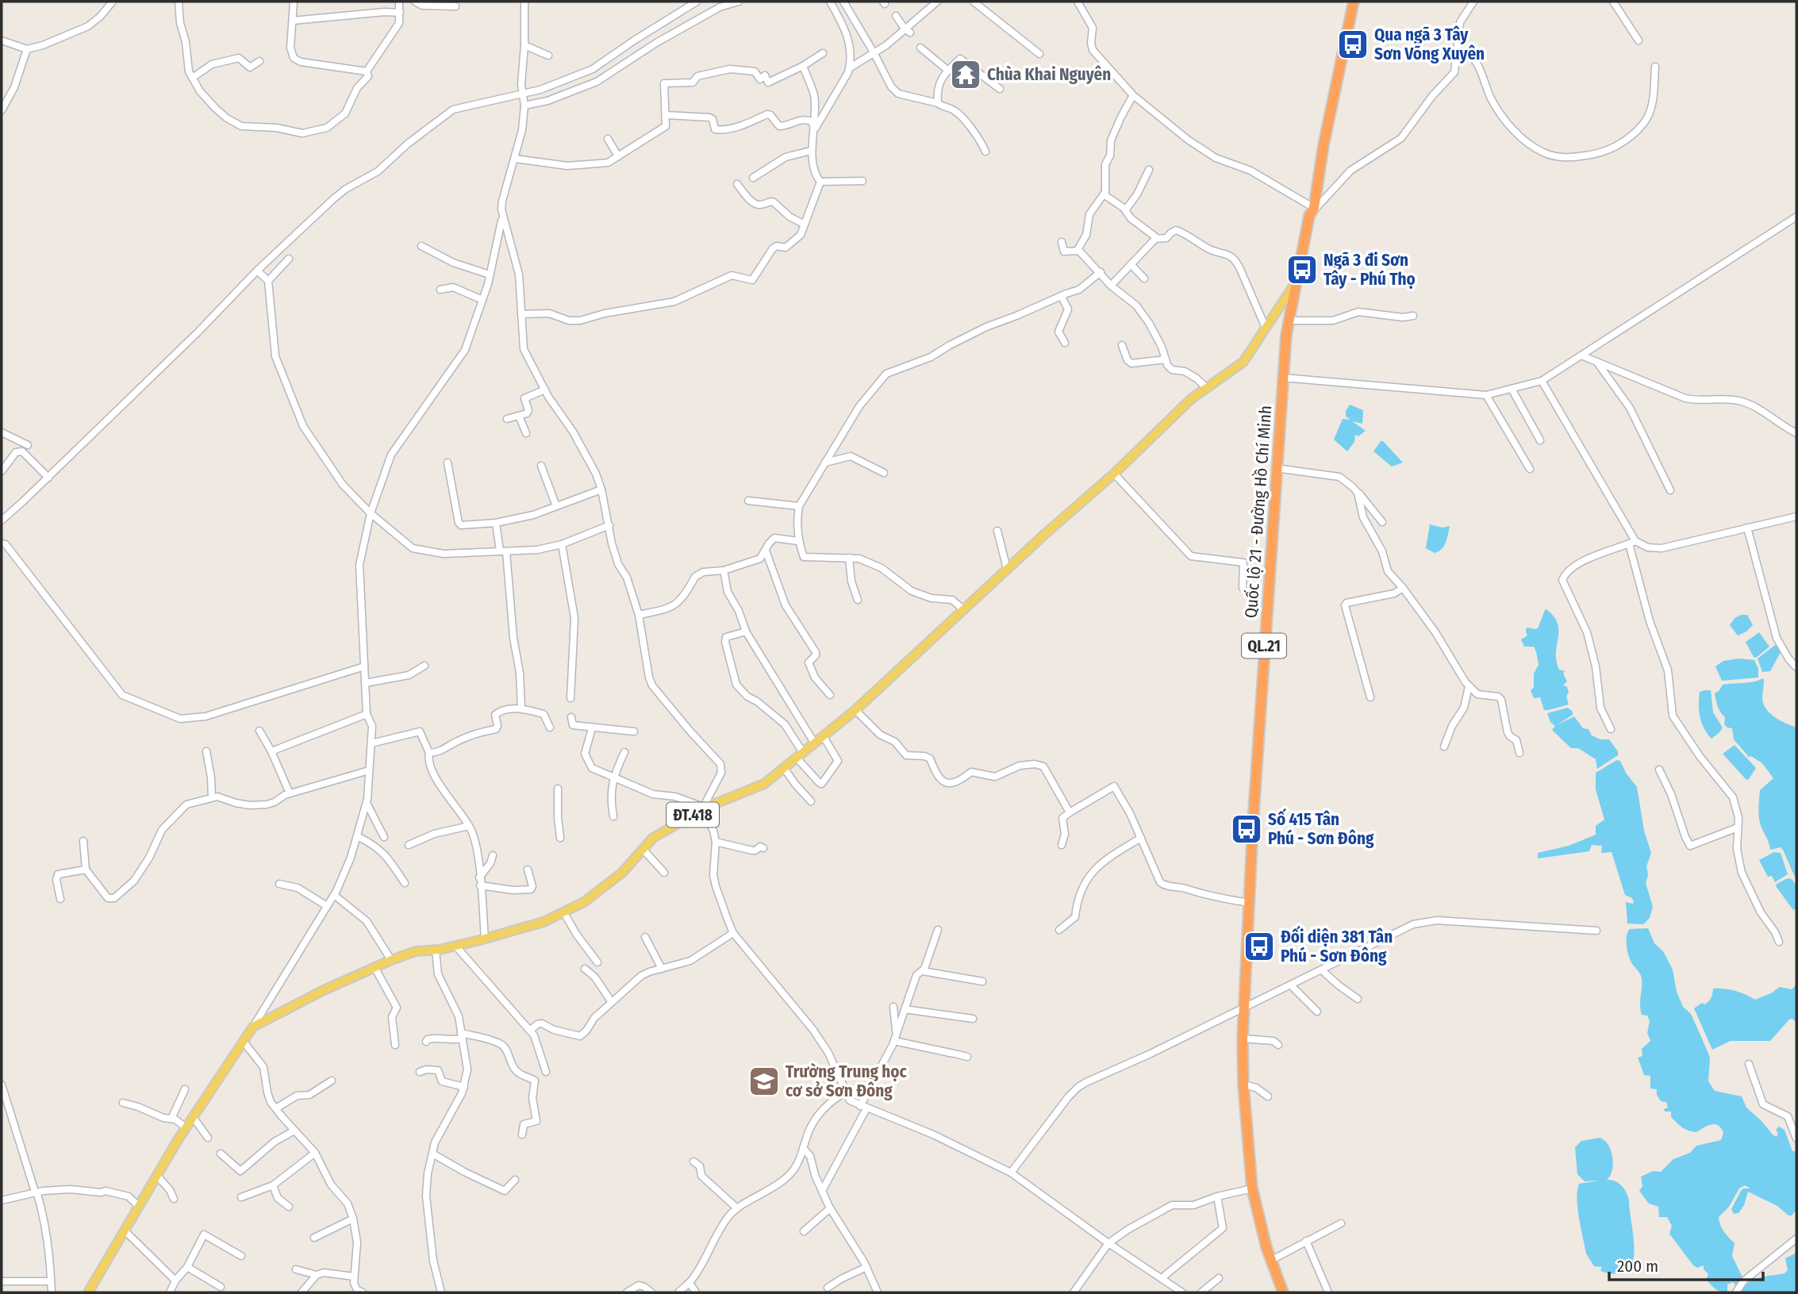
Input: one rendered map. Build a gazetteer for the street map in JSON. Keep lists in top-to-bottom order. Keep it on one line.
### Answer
{"streets":{"highway":["Quốc lộ 21 - Đường Hồ Chí Minh","QL.21"],"main road":["ĐT.418"]},"crossings":[["Quốc lộ 21 - Đường Hồ Chí Minh","ĐT.418"]],"places":{"bus stop":["Qua ngã 3 Tây Sơn Võng Xuyên","Ngã 3 đi Sơn Tây - Phú Thọ","Số 415 Tân Phú - Sơn Đông","Đối diện 381 Tân Phú - Sơn Đông"],"temple":["Chùa Khai Nguyên"],"school or university":["Trường Trung học cơ sở Sơn Đông"]},"scale_bar":"200 m"}
